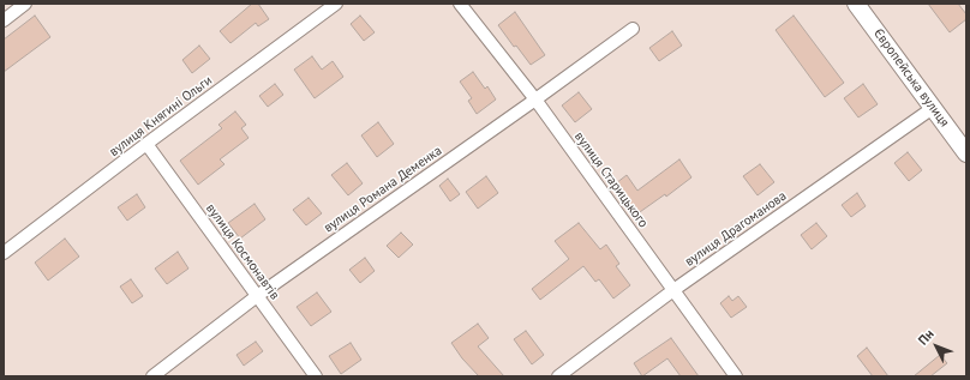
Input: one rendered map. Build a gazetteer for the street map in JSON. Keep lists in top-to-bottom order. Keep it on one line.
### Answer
{"streets":{"main road":["Європейська вулиця"],"street":["вулиця Княгині Ольги","вулиця Старицького","вулиця Романа Деменка","вулиця Драгоманова","вулиця Космонавтів"]},"crossings":[["Європейська вулиця","вулиця Драгоманова"],["вулиця Княгині Ольги","вулиця Космонавтів"],["вулиця Старицького","вулиця Романа Деменка"],["вулиця Старицького","вулиця Драгоманова"],["вулиця Романа Деменка","вулиця Космонавтів"]],"north":"top left"}
